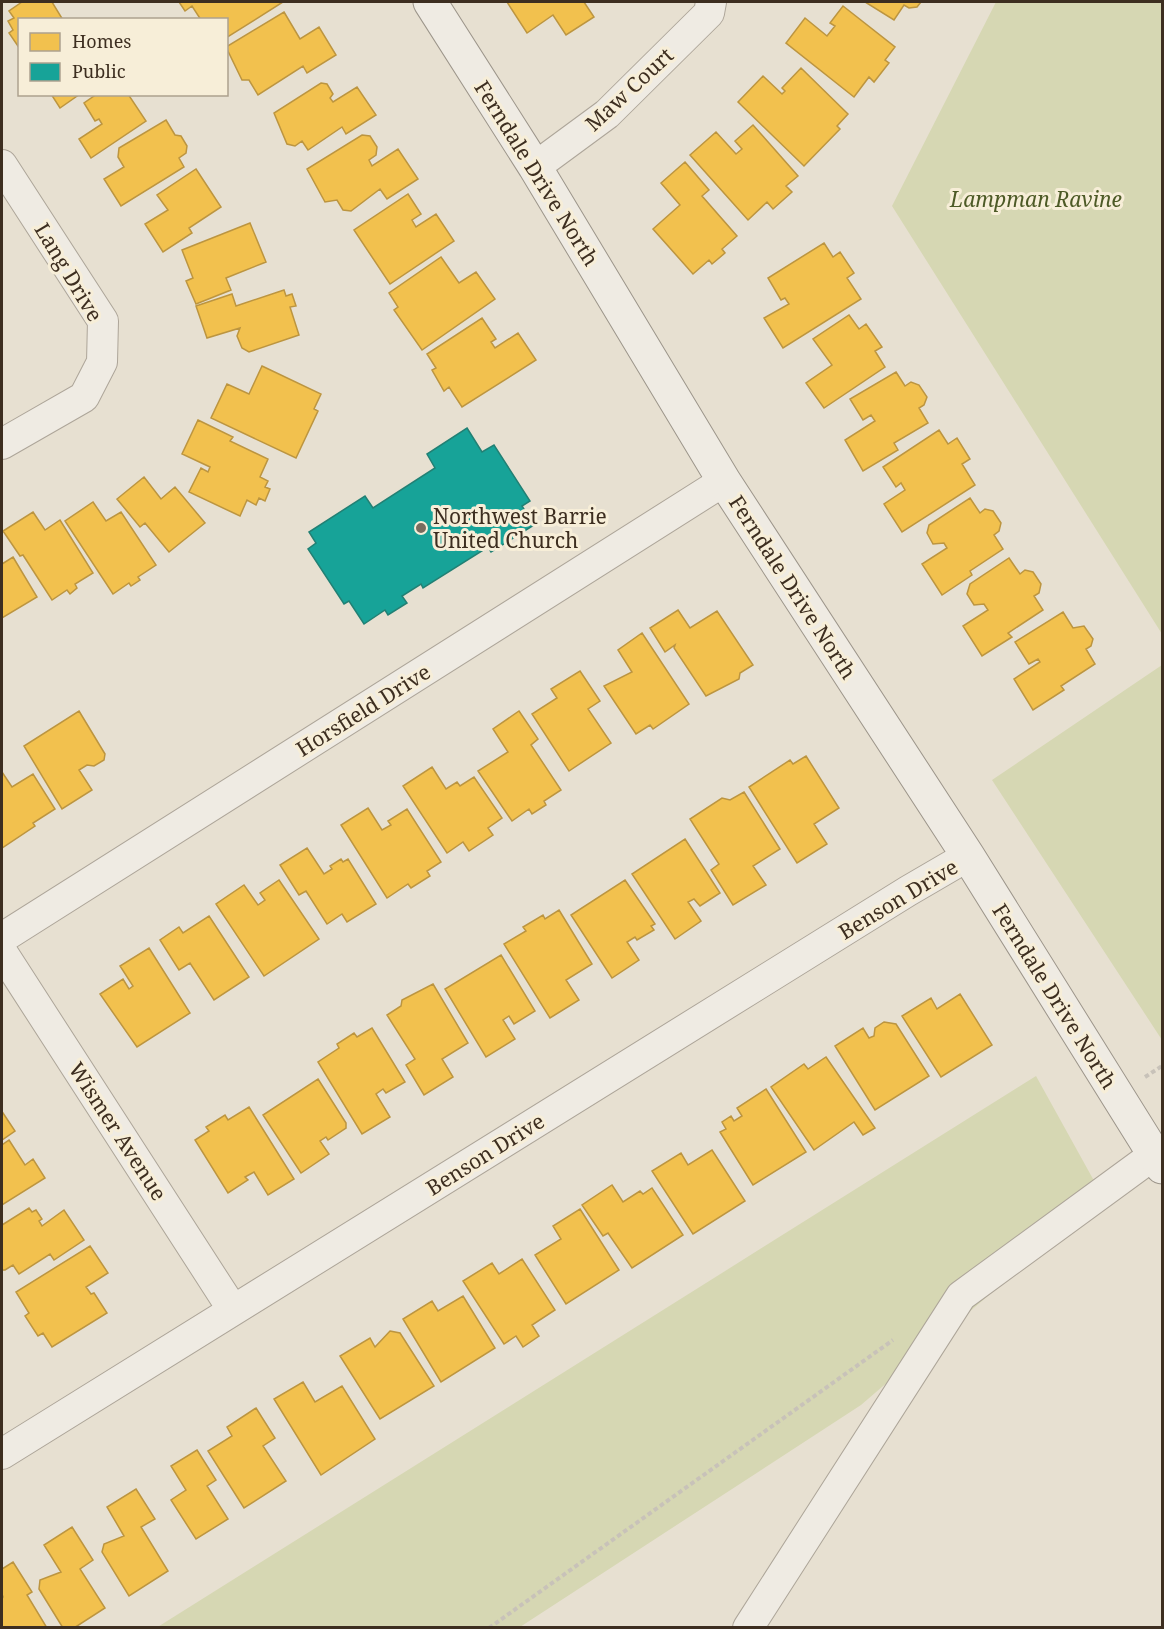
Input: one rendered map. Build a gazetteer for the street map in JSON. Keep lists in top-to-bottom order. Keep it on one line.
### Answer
{"streets":{"main road":["Ferndale Drive North"],"street":["Maw Court","Lang Drive","Horsfield Drive","Benson Drive","Wismer Avenue"]},"crossings":[["Maw Court","Ferndale Drive North"],["Ferndale Drive North","Horsfield Drive"],["Ferndale Drive North","Benson Drive"],["Benson Drive","Wismer Avenue"]],"parks":["Lampman Ravine"],"places":["Northwest Barrie United Church"],"legend":["Homes","Public"]}
